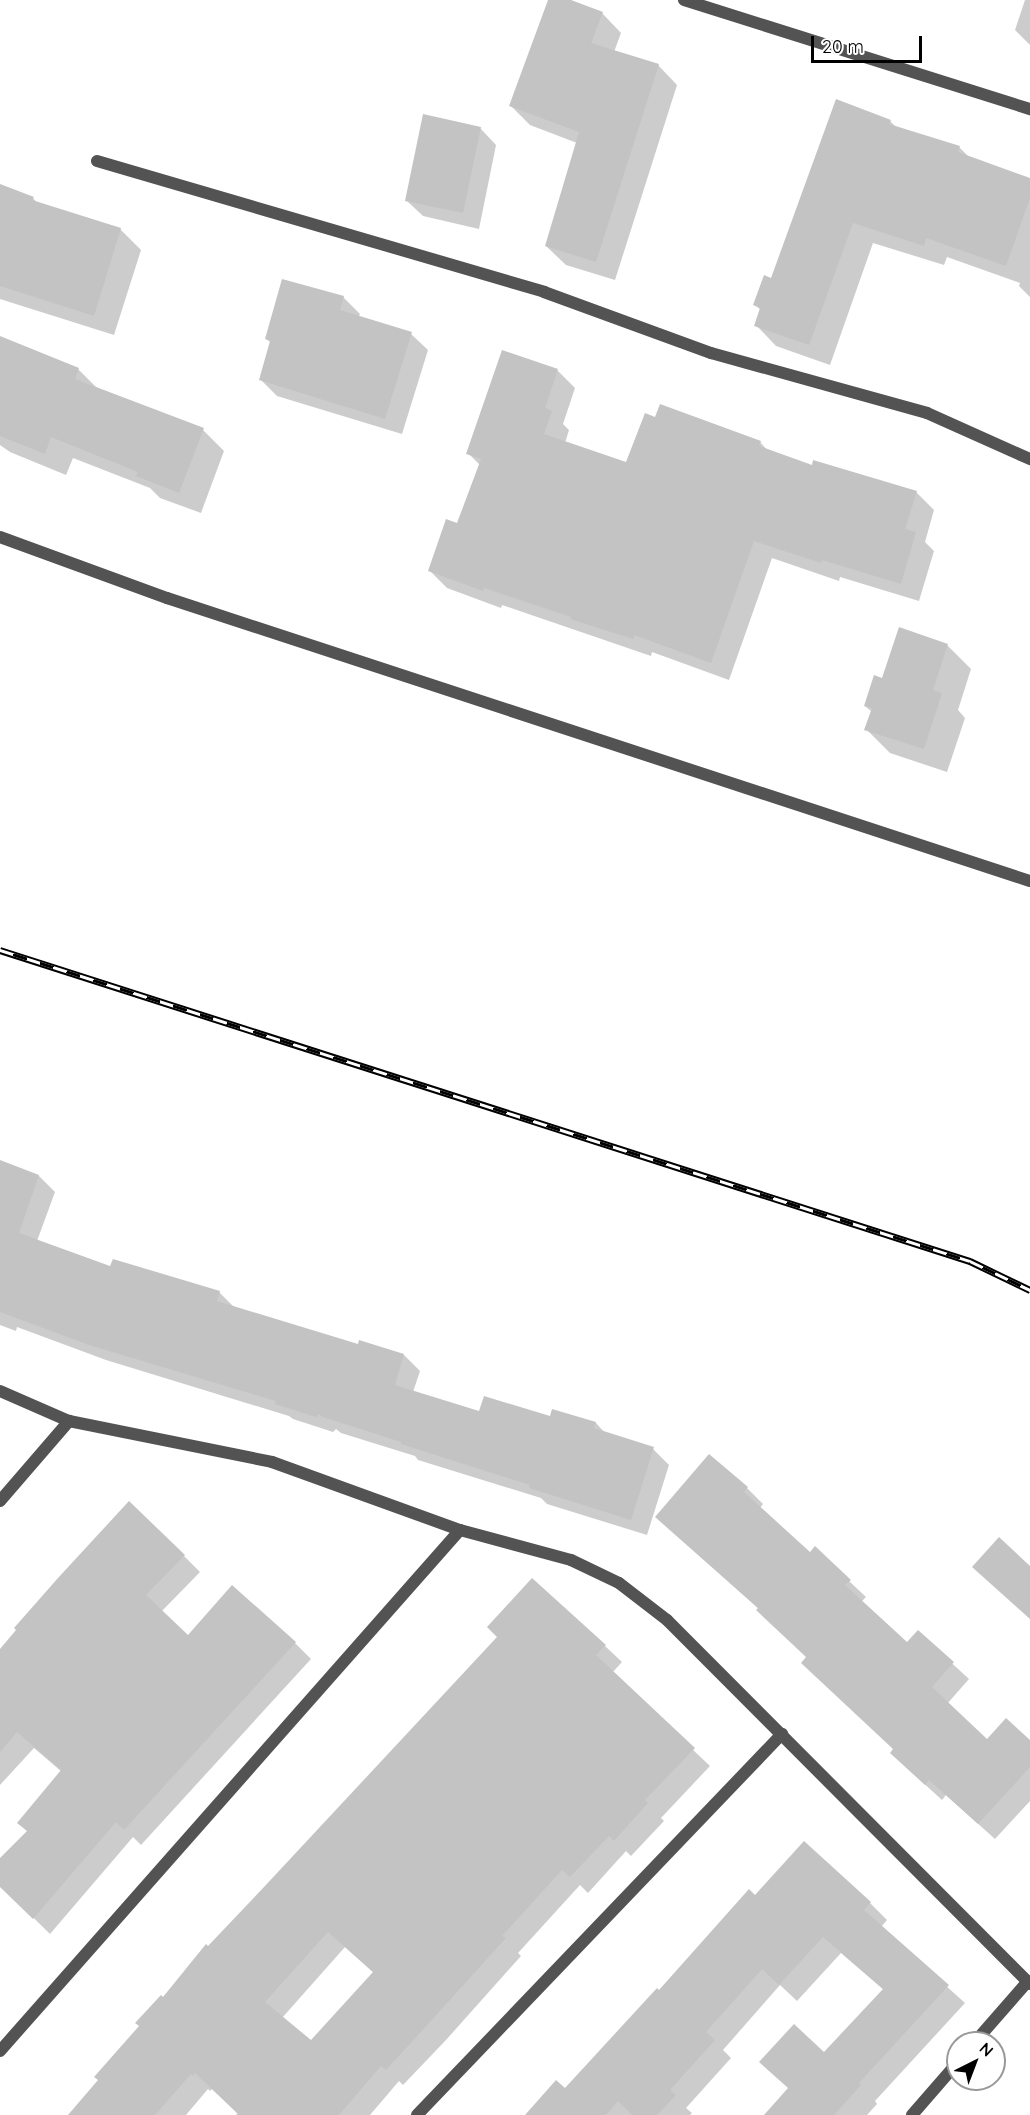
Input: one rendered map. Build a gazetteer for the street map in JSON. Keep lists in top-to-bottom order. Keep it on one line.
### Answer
{"scale_bar":"20 m","north":"top right"}
